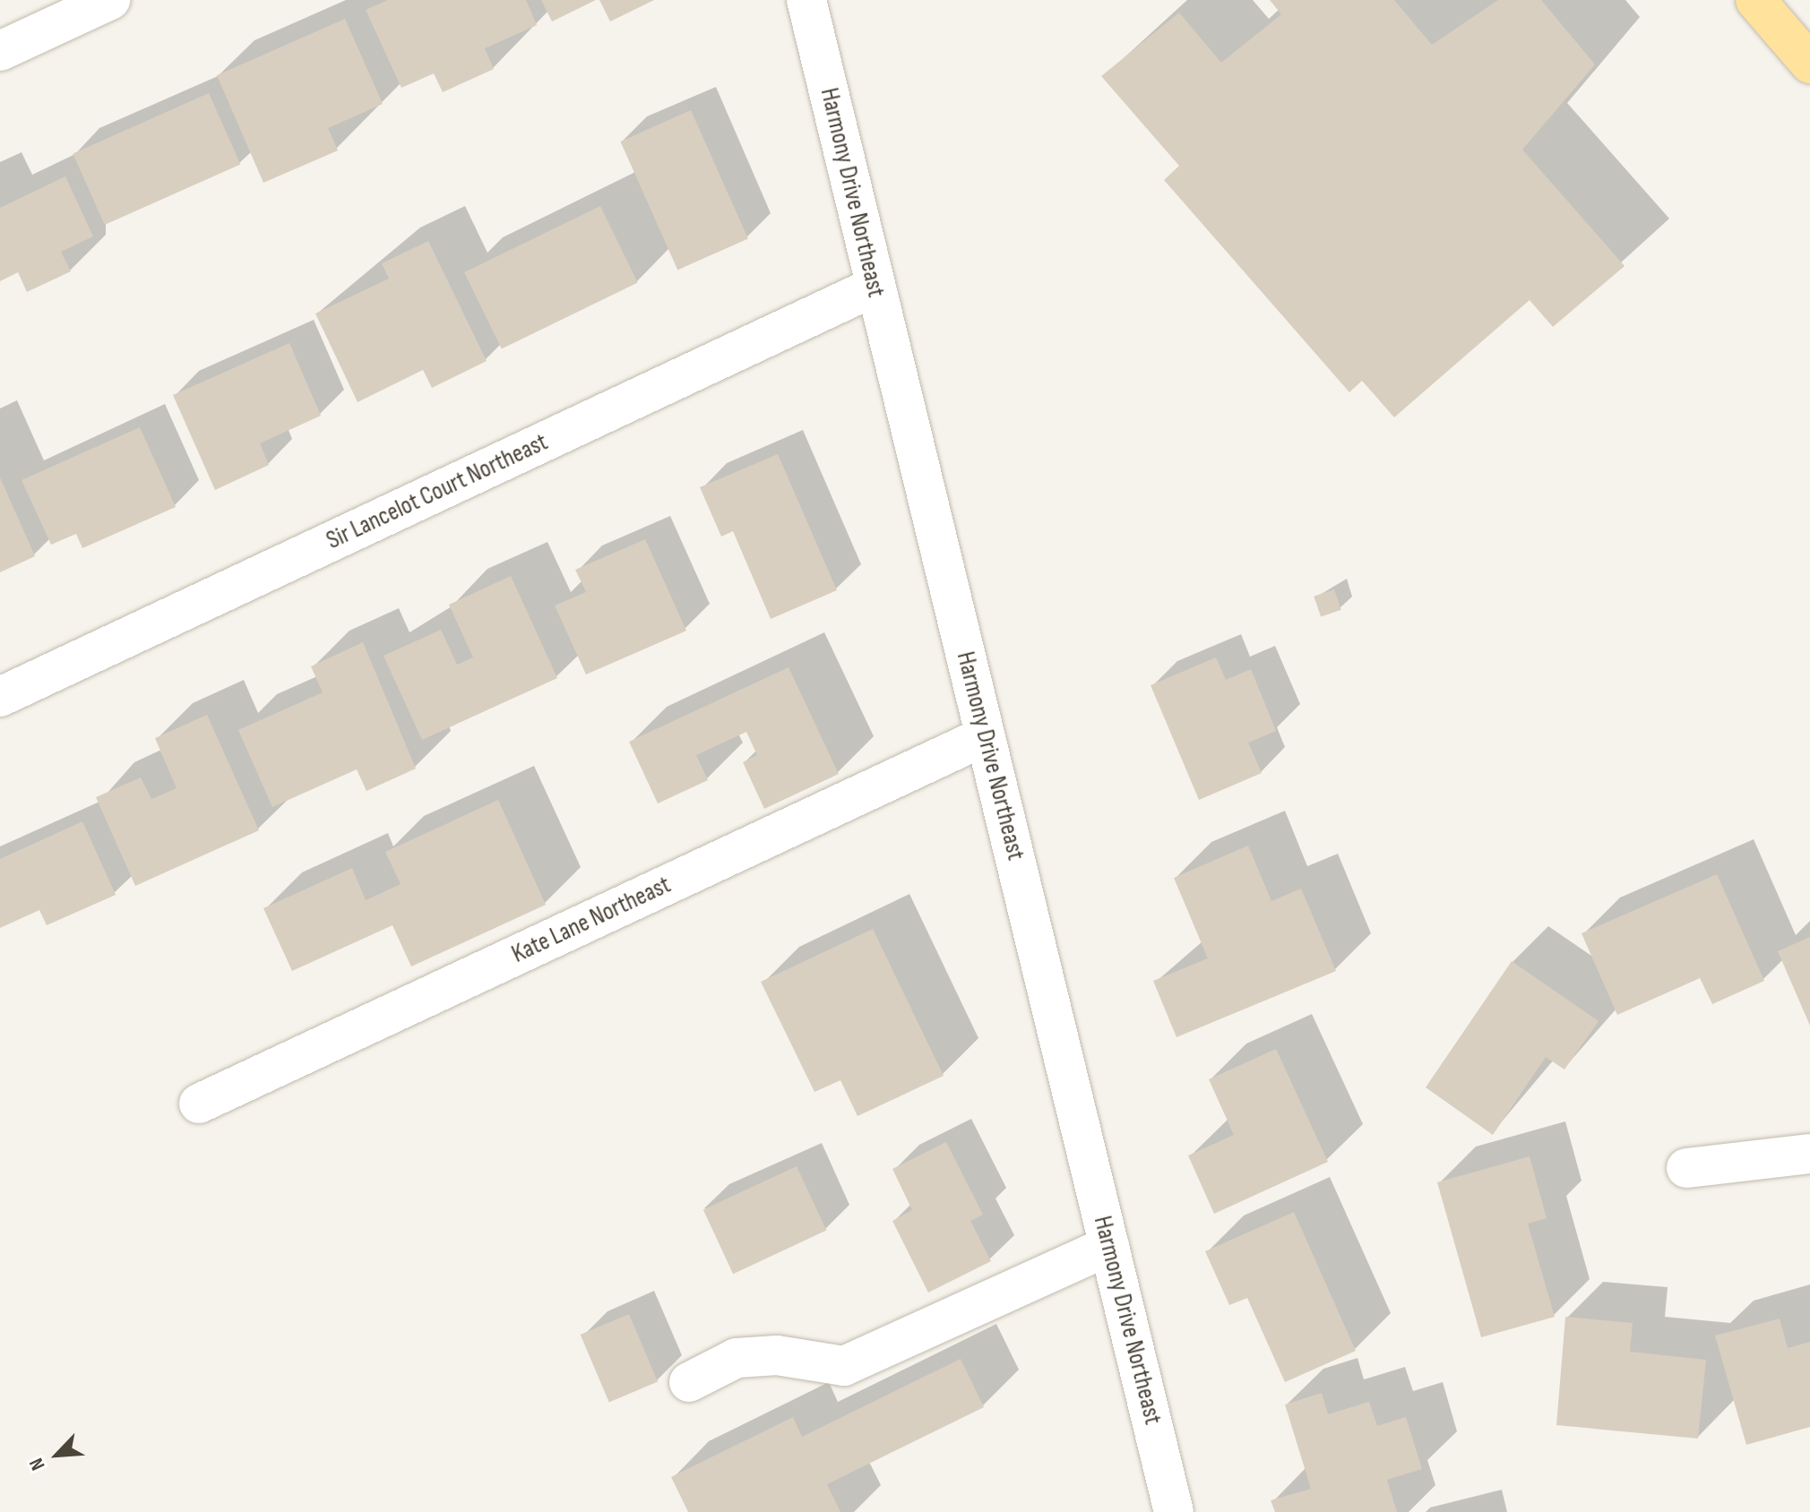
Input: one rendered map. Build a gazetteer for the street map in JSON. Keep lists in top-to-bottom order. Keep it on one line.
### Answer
{"streets":{"street":["Harmony Drive Northeast","Sir Lancelot Court Northeast","Kate Lane Northeast"]},"crossings":[["Harmony Drive Northeast","Sir Lancelot Court Northeast"],["Harmony Drive Northeast","Kate Lane Northeast"]],"north":"bottom left"}
